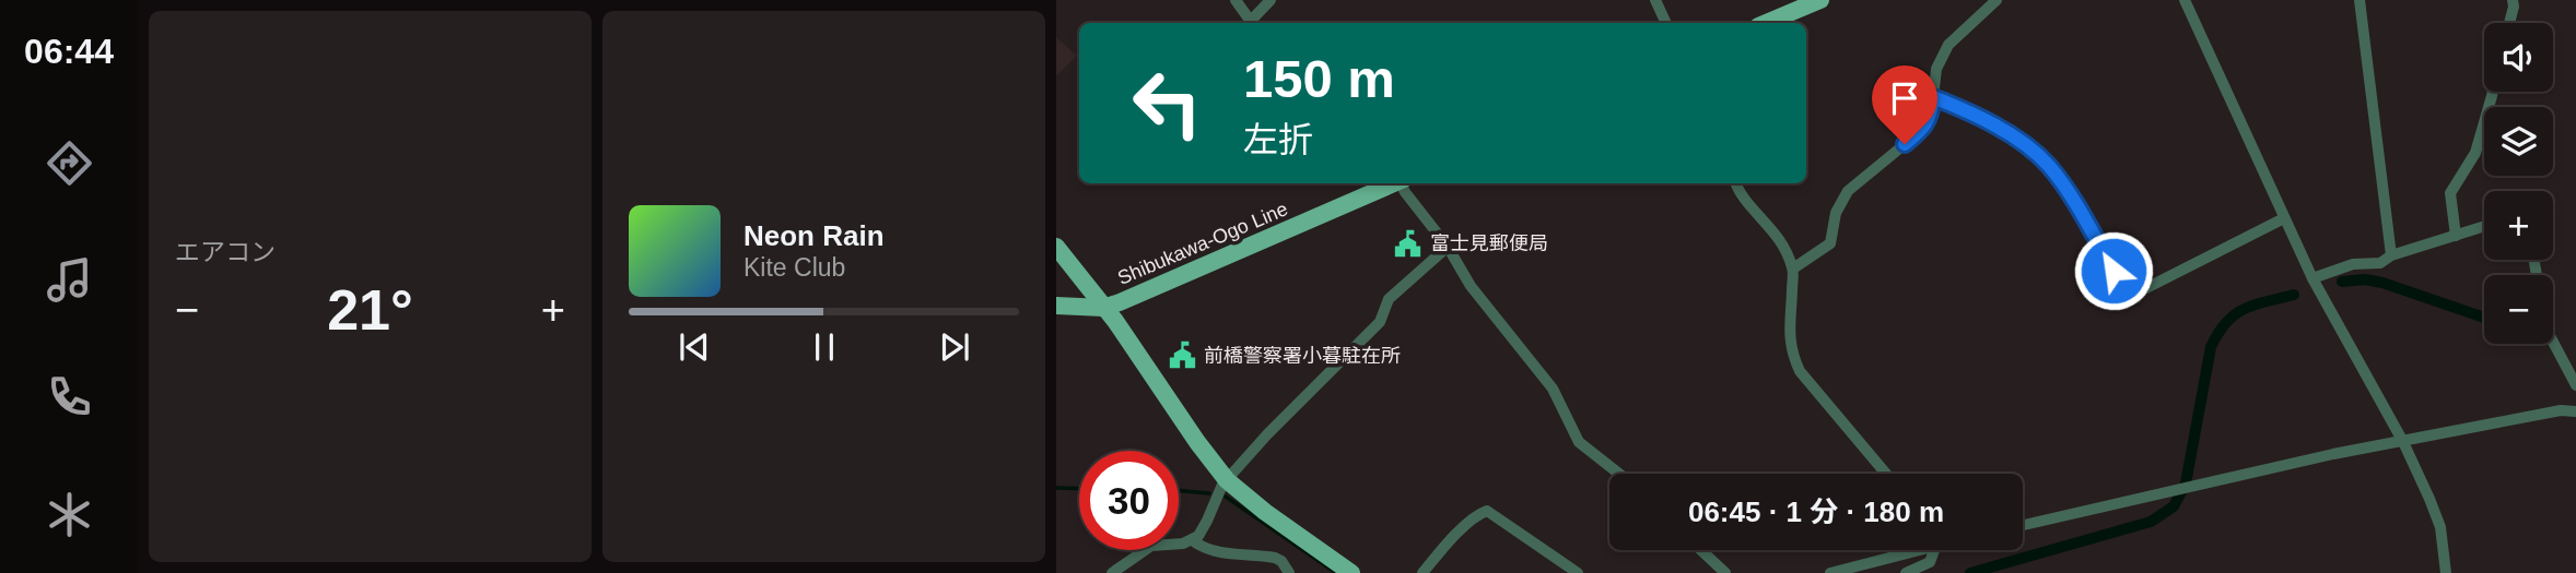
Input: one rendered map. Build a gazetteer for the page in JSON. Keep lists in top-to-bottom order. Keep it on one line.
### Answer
{"streets":{"main road":["Shibukawa-Ogo Line"]},"places":{"public building":["富士見郵便局","前橋警察署小暮駐在所"]},"page":{"tabs":"06:44","tile":"エアコン","map_buttons":["+","−"],"turn":["150 m","左折"],"song":["Neon Rain","Kite Club"],"heat":["−","21°","+"],"limit":"30","trip":"06:45 · 1 分 · 180 m"}}
